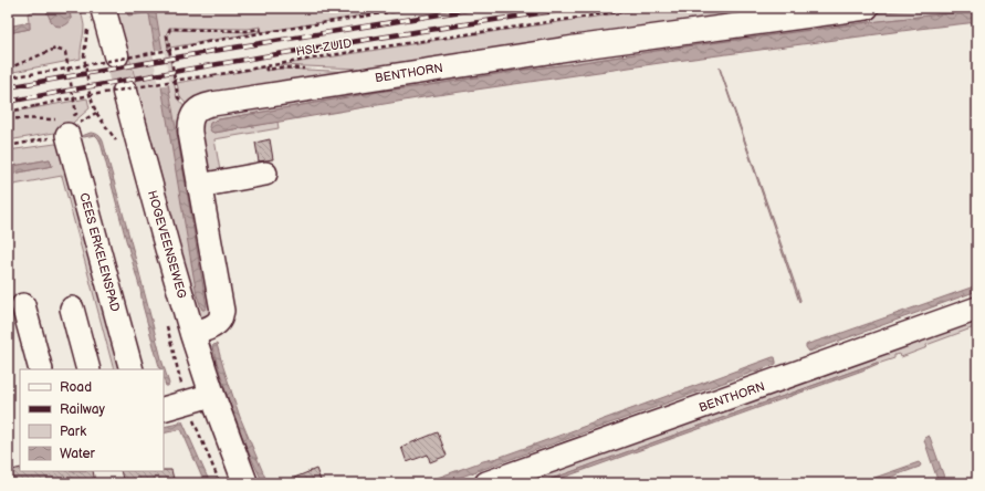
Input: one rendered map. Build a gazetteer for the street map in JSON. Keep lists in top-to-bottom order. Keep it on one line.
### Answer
{"streets":{"main road":["HOGEVEENSEWEG"],"street":["BENTHORN","CEES ERKELENSPAD"],"path":["HSL-ZUID"]},"legend":["Road","Railway","Park","Water"]}
